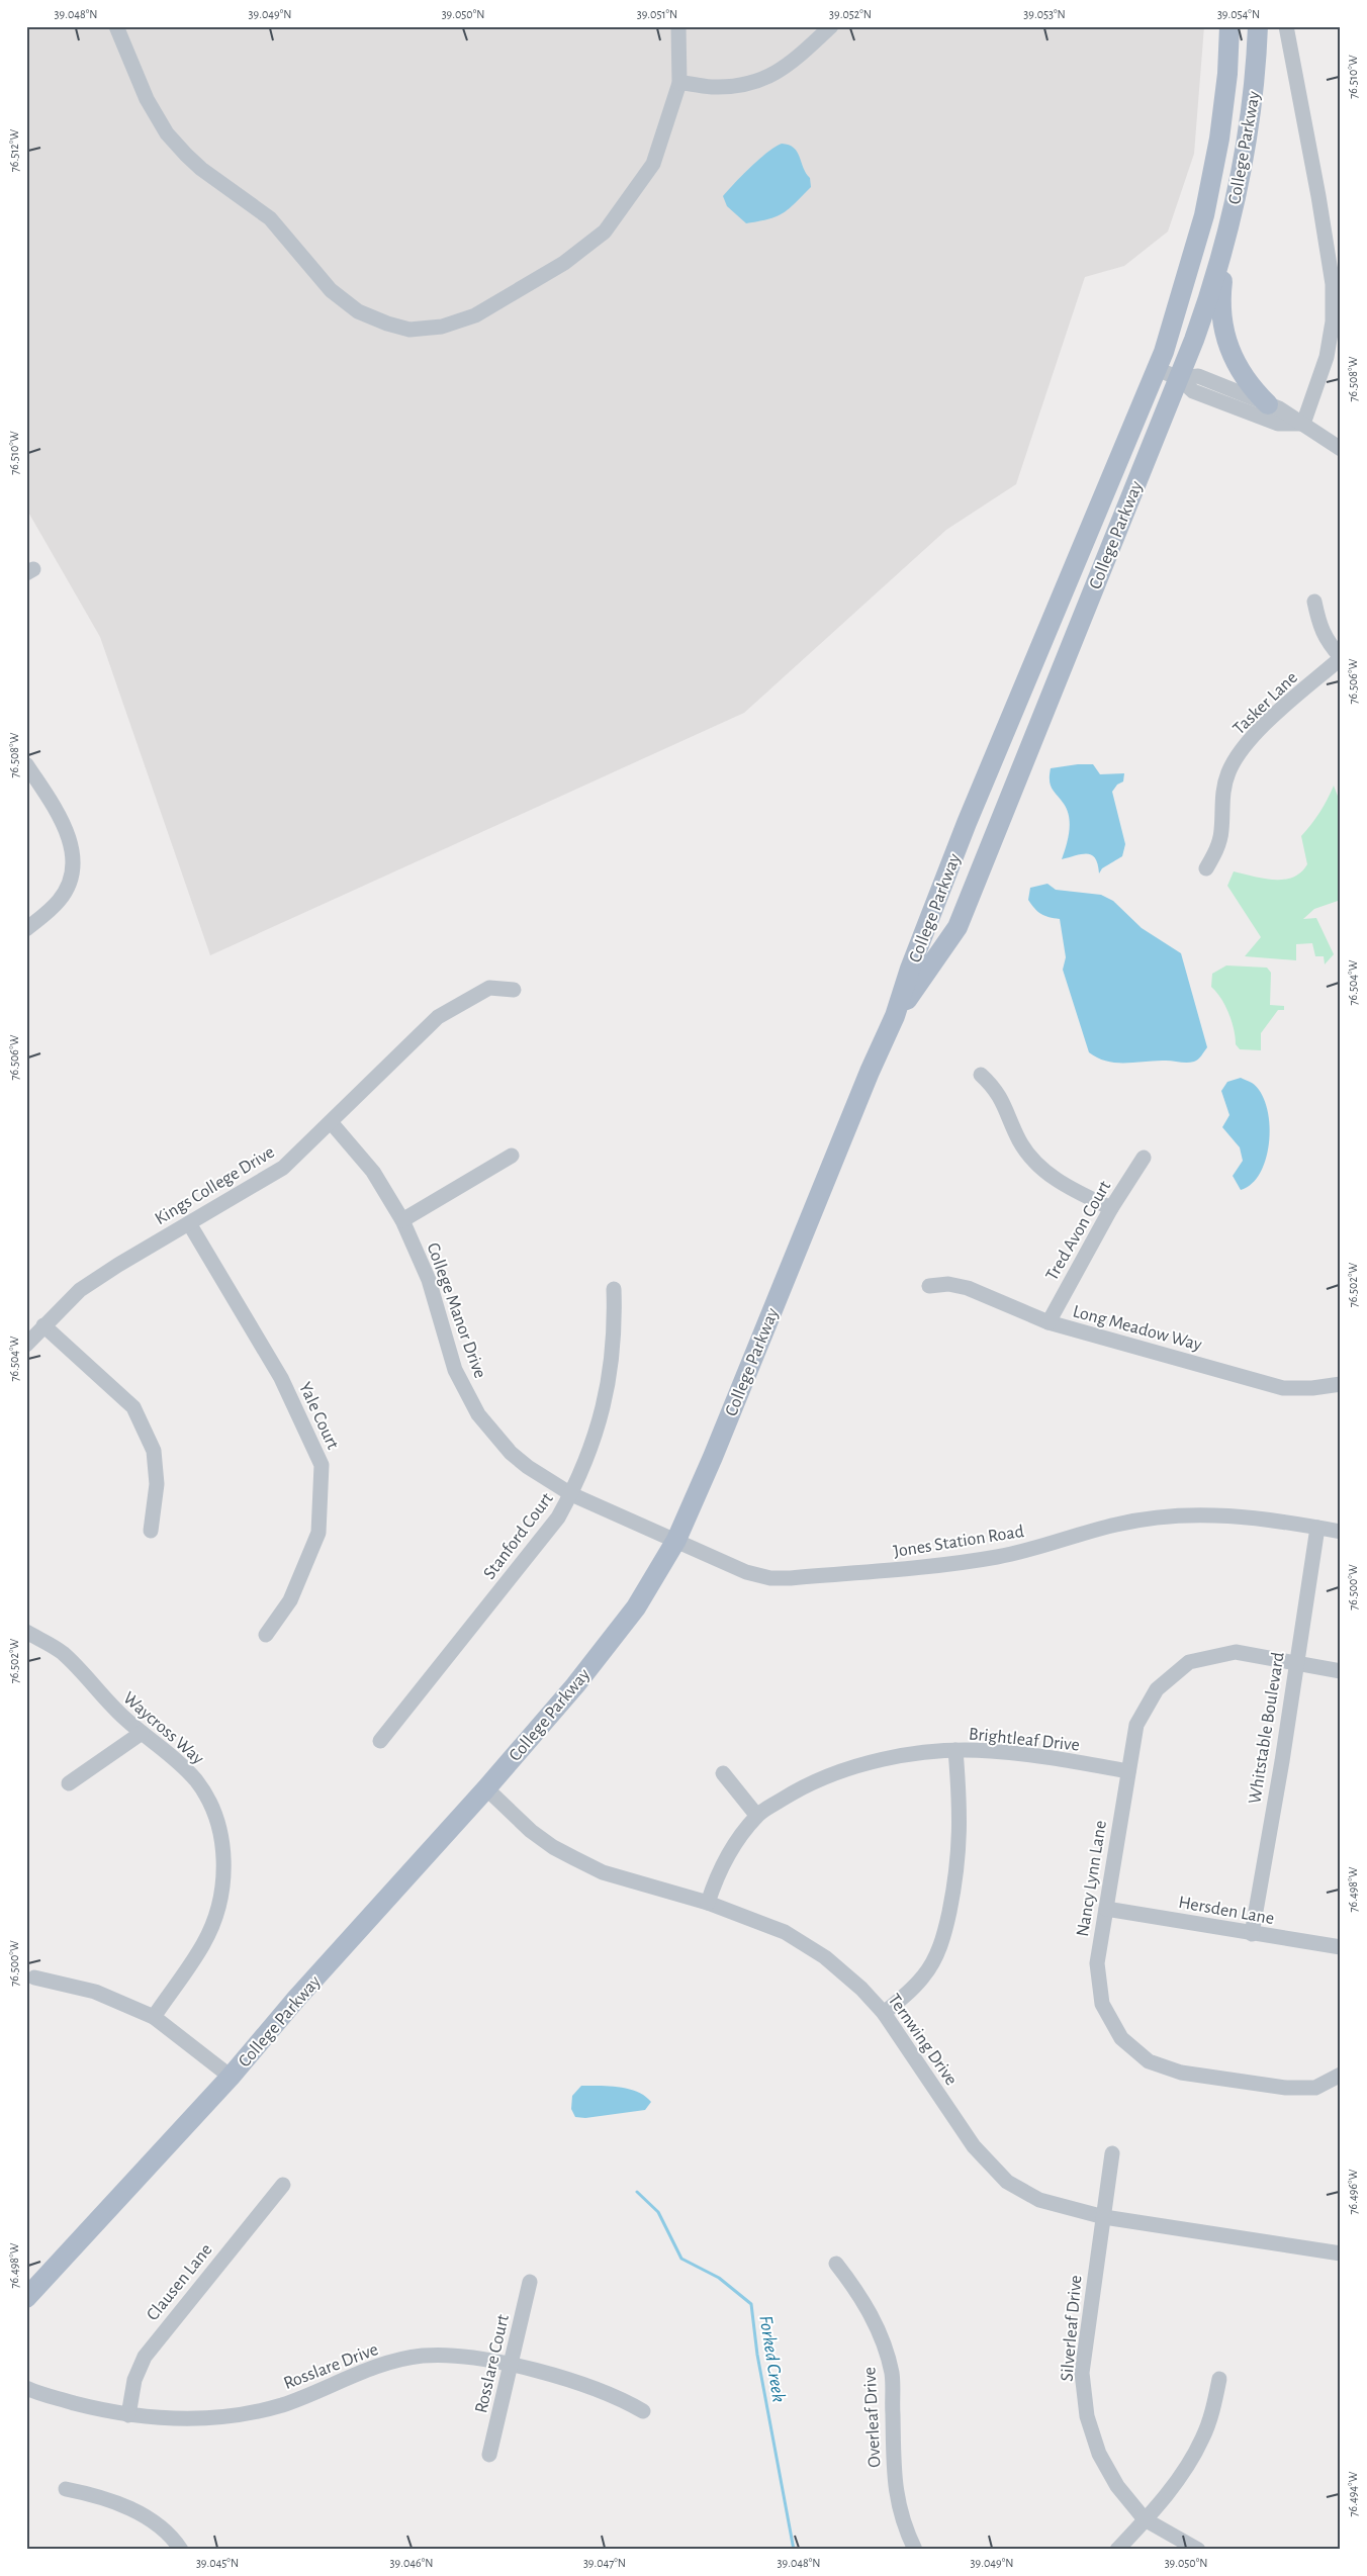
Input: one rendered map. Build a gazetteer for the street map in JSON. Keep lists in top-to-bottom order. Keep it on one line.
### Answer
{"streets":{"main road":["College Parkway"],"street":["Tasker Lane","Kings College Drive","Tred Avon Court","College Manor Drive","Long Meadow Way","Yale Court","Stanford Court","Jones Station Road","Waycross Way","Whitstable Boulevard","Brightleaf Drive","Nancy Lynn Lane","Hersden Lane","Ternwing Drive","Clausen Lane","Silverleaf Drive","Rosslare Court","Rosslare Drive","Overleaf Drive"]},"crossings":[["College Parkway","College Manor Drive"],["College Parkway","Jones Station Road"],["College Parkway","Ternwing Drive"],["Kings College Drive","College Manor Drive"],["Kings College Drive","Yale Court"],["Tred Avon Court","Long Meadow Way"],["College Manor Drive","Stanford Court"],["College Manor Drive","Jones Station Road"],["Jones Station Road","Whitstable Boulevard"],["Whitstable Boulevard","Nancy Lynn Lane"],["Whitstable Boulevard","Hersden Lane"],["Brightleaf Drive","Nancy Lynn Lane"],["Brightleaf Drive","Ternwing Drive"],["Nancy Lynn Lane","Hersden Lane"],["Ternwing Drive","Silverleaf Drive"],["Clausen Lane","Rosslare Drive"],["Rosslare Court","Rosslare Drive"]],"water":["Forked Creek"],"coordinates":["39.048°N","39.049°N","39.050°N","39.051°N","39.052°N","39.053°N","39.054°N","76.510°W","76.512°W","76.508°W","76.506°W","76.504°W","76.502°W","76.500°W","76.498°W","76.496°W","76.494°W","39.045°N","39.046°N","39.047°N"]}
